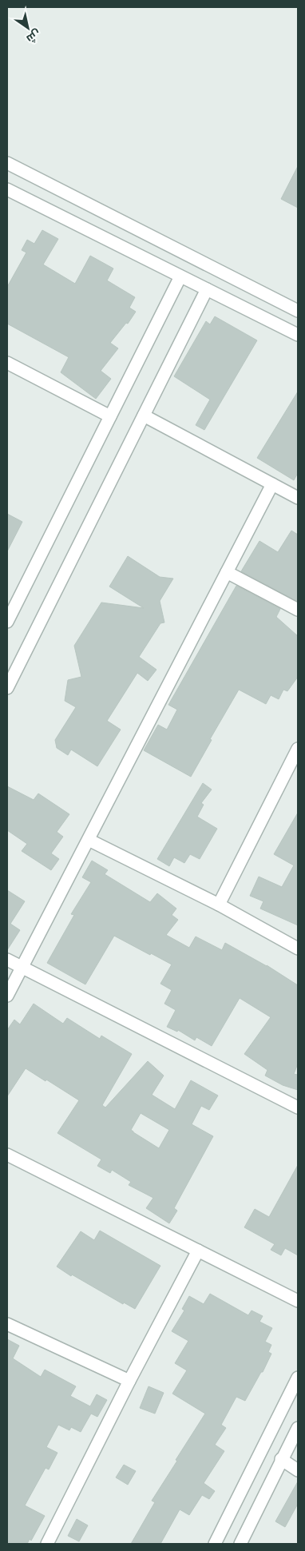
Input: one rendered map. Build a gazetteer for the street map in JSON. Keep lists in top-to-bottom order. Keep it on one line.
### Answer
{"north":"bottom right"}
